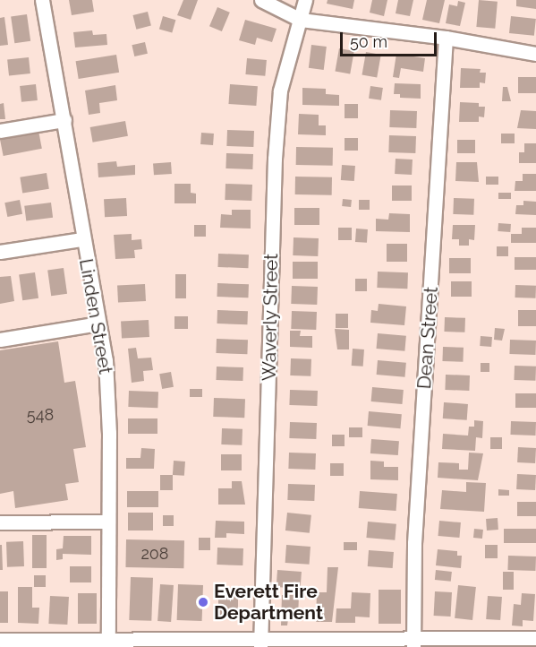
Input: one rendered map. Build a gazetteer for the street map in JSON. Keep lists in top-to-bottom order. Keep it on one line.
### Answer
{"streets":{"street":["Linden Street","Waverly Street","Dean Street"]},"places":["Everett Fire Department"],"house_numbers":["548","208"],"scale_bar":"50 m"}
